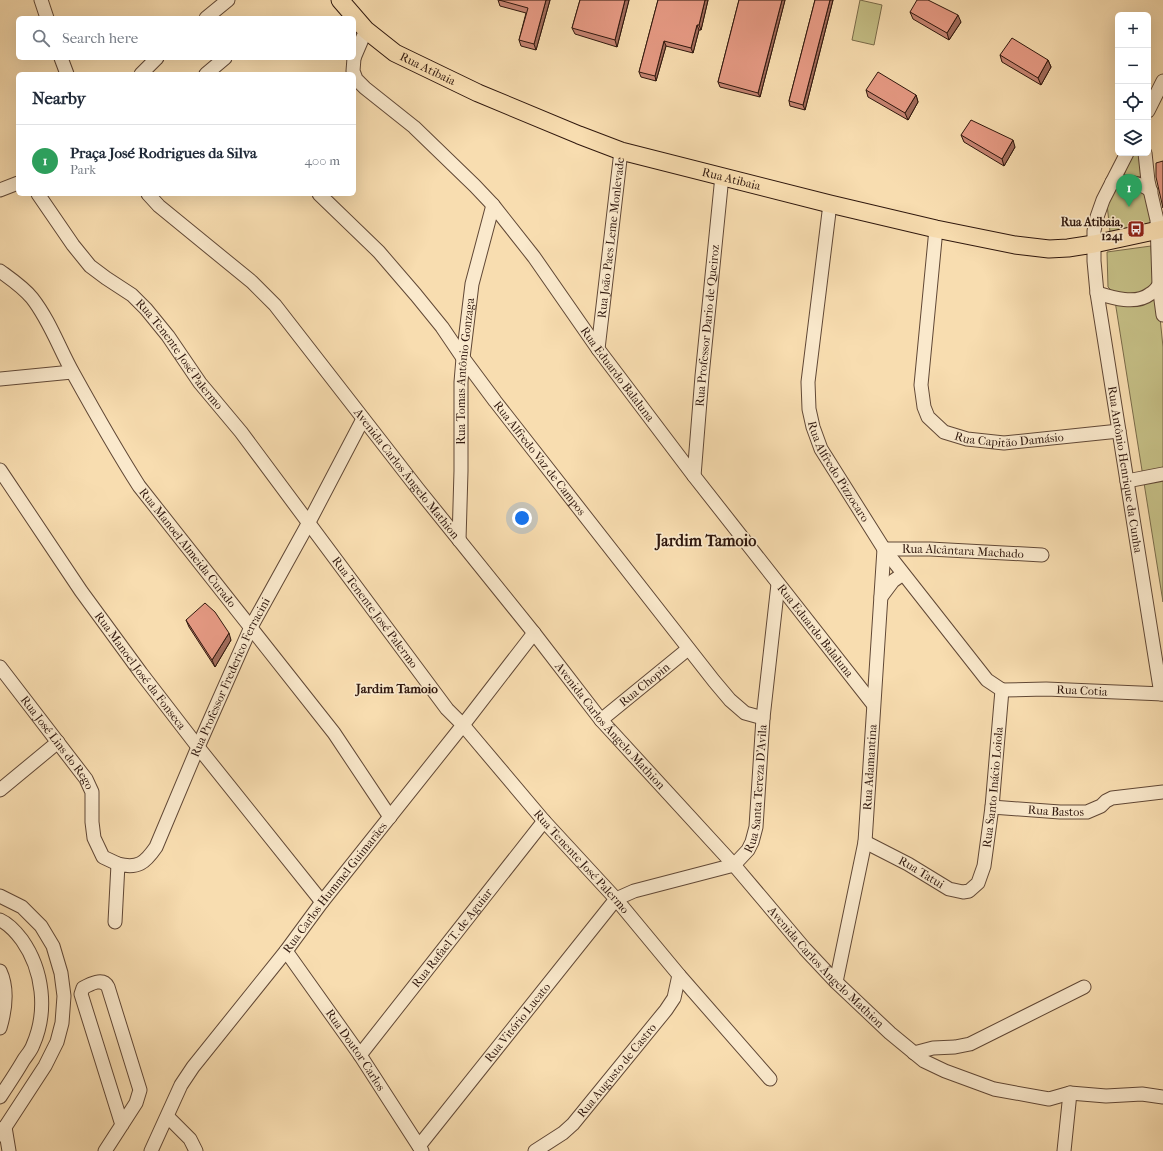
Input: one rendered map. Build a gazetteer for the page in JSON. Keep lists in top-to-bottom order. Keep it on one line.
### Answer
{"streets":{"main road":["Rua Atibaia"],"street":["Rua João Paes Leme Monlevade","Rua Professor Dario de Queiroz","Rua Tenente José Palermo","Rua Tomas Antônio Gonzaga","Rua Eduardo Balaluna","Rua Capitão Damásio","Rua Alfredo Vaz de Campos","Rua Antônio Henrique da Cunha","Rua Alfredo Pizzocaro","Avenida Carlos Ângelo Mathion","Rua Manoel Almeida Curado","Rua Alcântara Machado","Rua Manoel José da Fonseca","Rua Professor Frederico Ferracini","Rua Chopin","Rua Cotia","Rua José Lins do Rego","Rua Adamantina","Rua Santa Tereza D'Avila","Rua Santo Inácio Loiola","Rua Bastos","Rua Tatui","Rua Carlos Hummel Guimarães","Rua Rafael T. de Aguiar","Rua Vitório Lucato","Rua Doutor Carlos","Rua Augusto de Castro"]},"crossings":[["Rua Atibaia","Rua João Paes Leme Monlevade"],["Rua Atibaia","Rua Professor Dario de Queiroz"],["Rua Atibaia","Rua Eduardo Balaluna"],["Rua Atibaia","Rua Capitão Damásio"],["Rua Atibaia","Rua Antônio Henrique da Cunha"],["Rua Atibaia","Rua Alfredo Pizzocaro"],["Rua João Paes Leme Monlevade","Rua Eduardo Balaluna"],["Rua Professor Dario de Queiroz","Rua Eduardo Balaluna"],["Rua Tenente José Palermo","Rua Professor Frederico Ferracini"],["Rua Tenente José Palermo","Rua Santa Tereza D'Avila"],["Rua Tenente José Palermo","Rua Carlos Hummel Guimarães"],["Rua Tenente José Palermo","Rua Rafael T. de Aguiar"],["Rua Tenente José Palermo","Rua Vitório Lucato"],["Rua Tenente José Palermo","Rua Augusto de Castro"],["Rua Tomas Antônio Gonzaga","Rua Eduardo Balaluna"],["Rua Tomas Antônio Gonzaga","Rua Alfredo Vaz de Campos"],["Rua Tomas Antônio Gonzaga","Avenida Carlos Ângelo Mathion"],["Rua Eduardo Balaluna","Rua Adamantina"],["Rua Eduardo Balaluna","Rua Santa Tereza D'Avila"],["Rua Capitão Damásio","Rua Antônio Henrique da Cunha"],["Rua Alfredo Vaz de Campos","Rua Chopin"],["Rua Alfredo Vaz de Campos","Rua Santa Tereza D'Avila"],["Rua Antônio Henrique da Cunha","Rua Cotia"],["Rua Alfredo Pizzocaro","Rua Alcântara Machado"],["Rua Alfredo Pizzocaro","Rua Cotia"],["Rua Alfredo Pizzocaro","Rua Adamantina"],["Rua Alfredo Pizzocaro","Rua Santo Inácio Loiola"],["Avenida Carlos Ângelo Mathion","Rua Professor Frederico Ferracini"],["Avenida Carlos Ângelo Mathion","Rua Chopin"],["Avenida Carlos Ângelo Mathion","Rua Adamantina"],["Avenida Carlos Ângelo Mathion","Rua Santa Tereza D'Avila"],["Avenida Carlos Ângelo Mathion","Rua Carlos Hummel Guimarães"],["Rua Manoel Almeida Curado","Rua Professor Frederico Ferracini"],["Rua Manoel Almeida Curado","Rua Carlos Hummel Guimarães"],["Rua Alcântara Machado","Rua Adamantina"],["Rua Manoel José da Fonseca","Rua Professor Frederico Ferracini"],["Rua Manoel José da Fonseca","Rua Carlos Hummel Guimarães"],["Rua Professor Frederico Ferracini","Rua José Lins do Rego"],["Rua Cotia","Rua Santo Inácio Loiola"],["Rua Adamantina","Rua Tatui"],["Rua Santa Tereza D'Avila","Rua Vitório Lucato"],["Rua Santo Inácio Loiola","Rua Bastos"],["Rua Santo Inácio Loiola","Rua Tatui"],["Rua Carlos Hummel Guimarães","Rua Doutor Carlos"],["Rua Rafael T. de Aguiar","Rua Doutor Carlos"],["Rua Vitório Lucato","Rua Doutor Carlos"]],"districts":["Jardim Tamoio","Jardim Tamoio"],"places":{"bus stop":["Rua Atibaia, 1241"]},"page":{"map_buttons":["+","−"],"search":"Search here","heading":"Nearby","list":[{"mark":"1","name":"Praça José Rodrigues da Silva","note":"Park","value":"400 m"}],"pins":"1"}}
